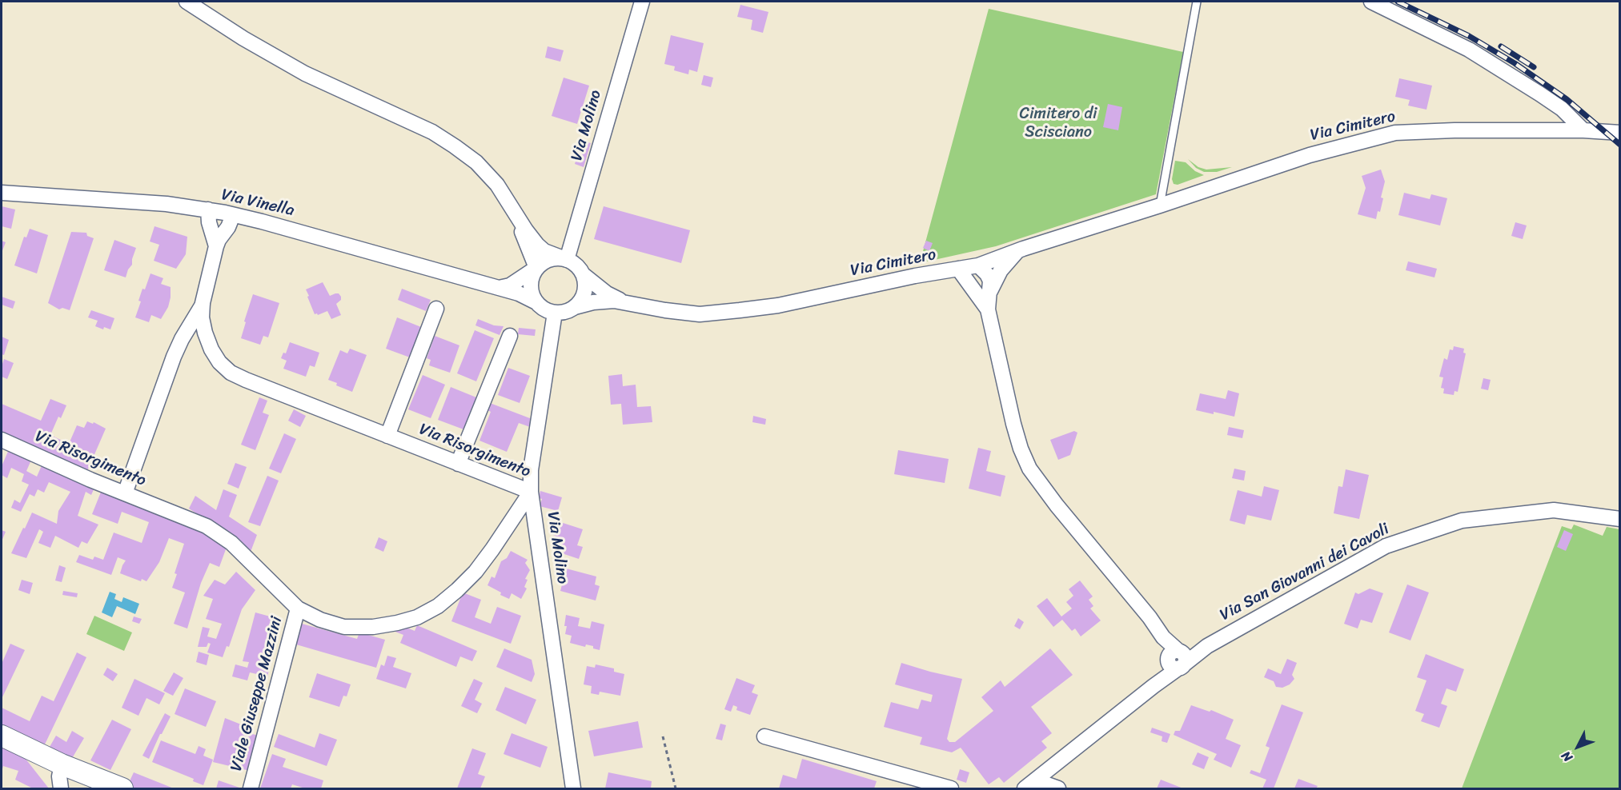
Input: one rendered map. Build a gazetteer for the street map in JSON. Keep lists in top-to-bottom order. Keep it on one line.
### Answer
{"streets":{"street":["Via Molino","Via Cimitero","Via Vinella","Via Risorgimento","Via San Giovanni dei Cavoli","Viale Giuseppe Mazzini"]},"crossings":[["Via Molino","Via Vinella"],["Via Molino","Via Risorgimento"],["Via Risorgimento","Viale Giuseppe Mazzini"]],"parks":["Cimitero di Scisciano"],"north":"bottom left"}
